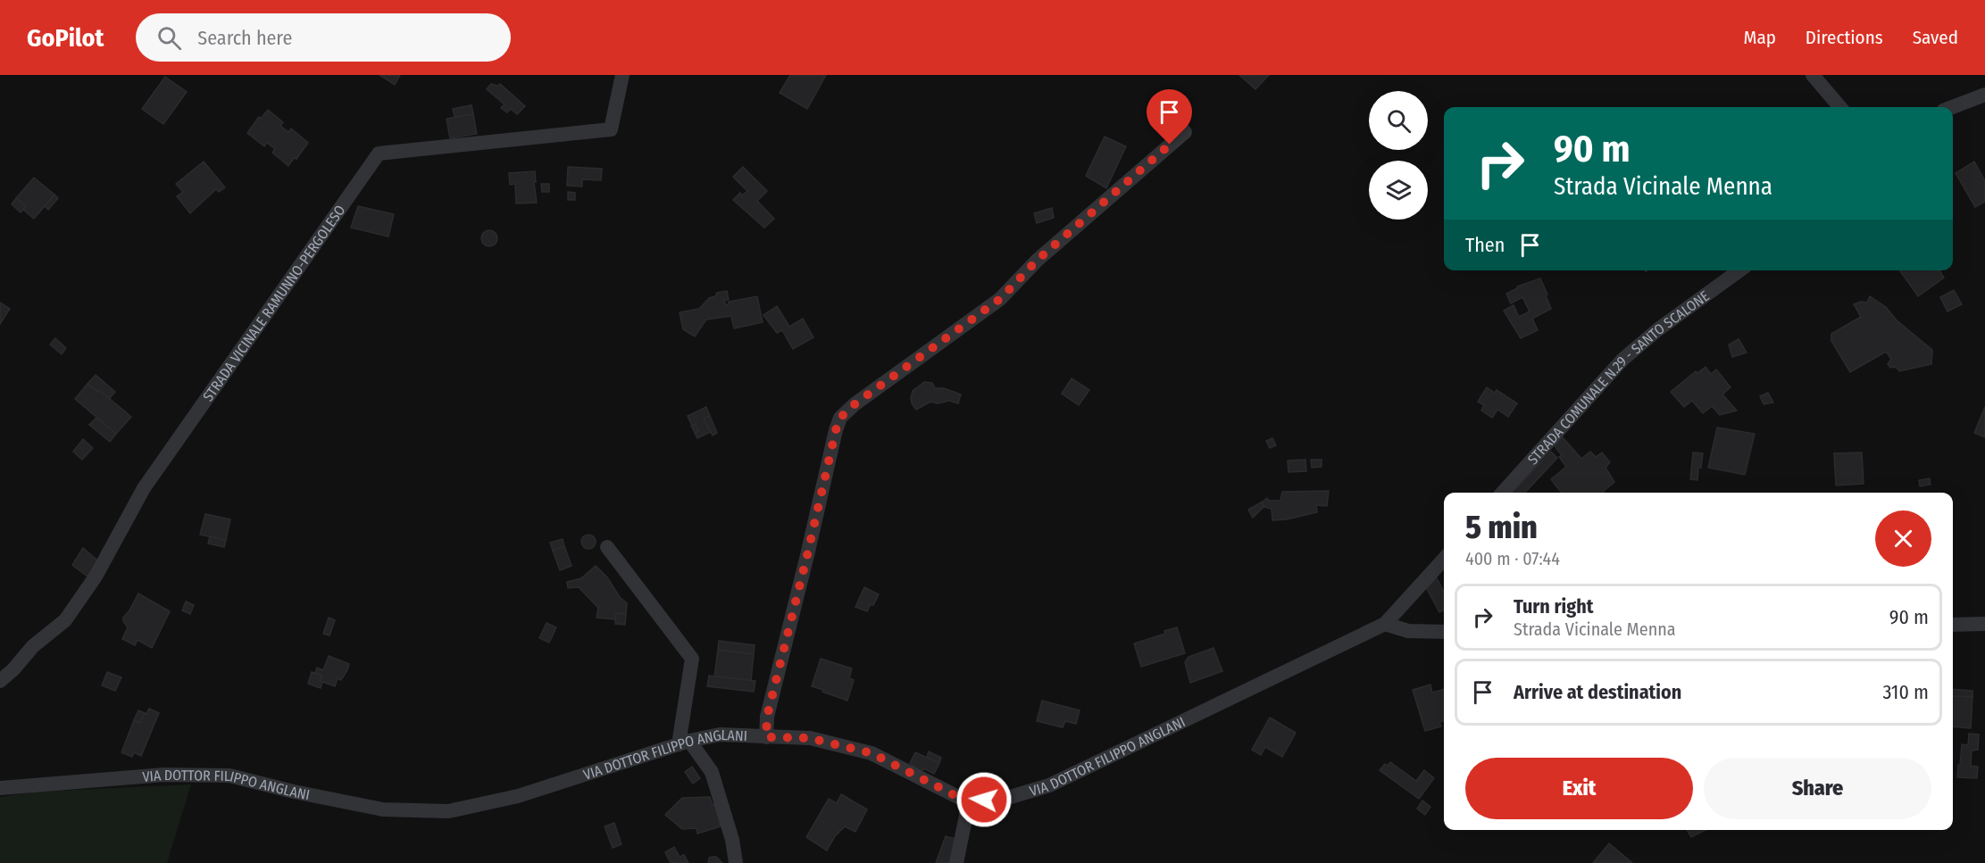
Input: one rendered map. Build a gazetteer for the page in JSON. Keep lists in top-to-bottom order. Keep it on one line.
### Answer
{"streets":{"street":["STRADA VICINALE RAMUNNO-PERGOLESO","STRADA COMUNALE N.29 - SANTO SCALONE","VIA DOTTOR FILIPPO ANGLANI"]},"page":{"header":"GoPilot","search":"Search here","nav":["Map","Directions","Saved"],"turn":["90 m","Strada Vicinale Menna"],"then":"Then","heading":["5 min","400 m · 07:44"],"list":[{"name":"Turn right","note":"Strada Vicinale Menna","value":"90 m"},{"name":"Arrive at destination","value":"310 m"}],"buttons":["Exit","Share"]}}
